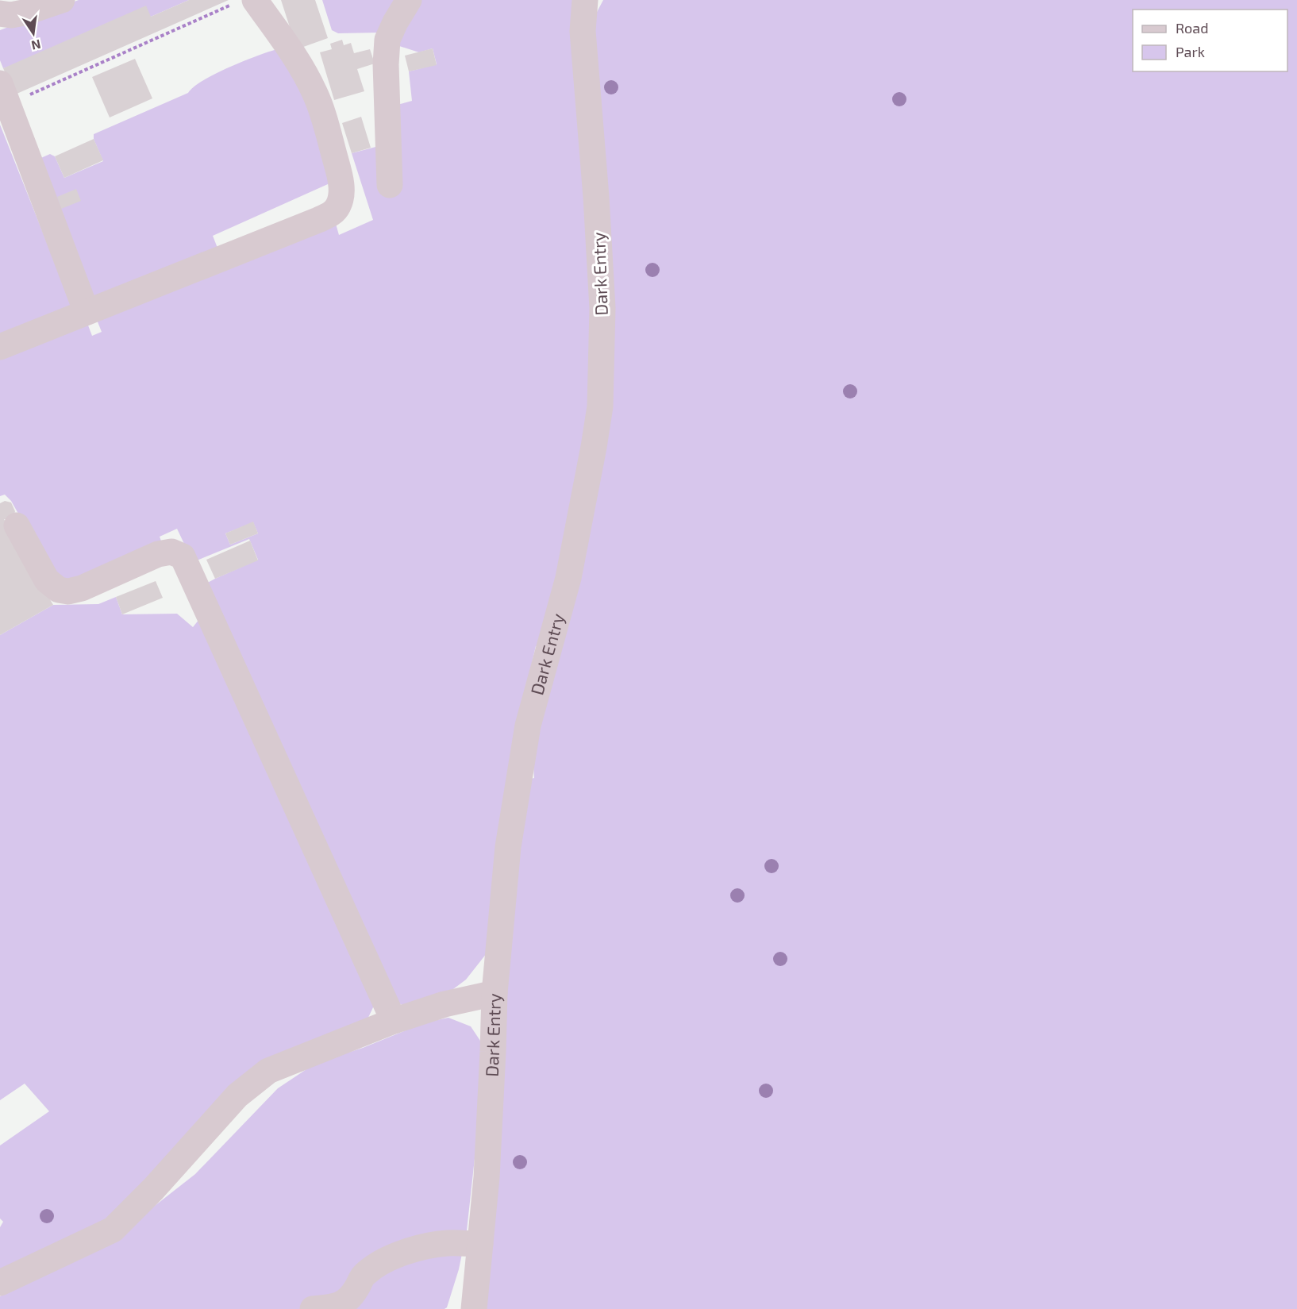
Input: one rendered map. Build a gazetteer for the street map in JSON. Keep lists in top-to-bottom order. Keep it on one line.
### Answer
{"streets":{"street":["Dark Entry"]},"legend":["Road","Park"],"north":"bottom"}
